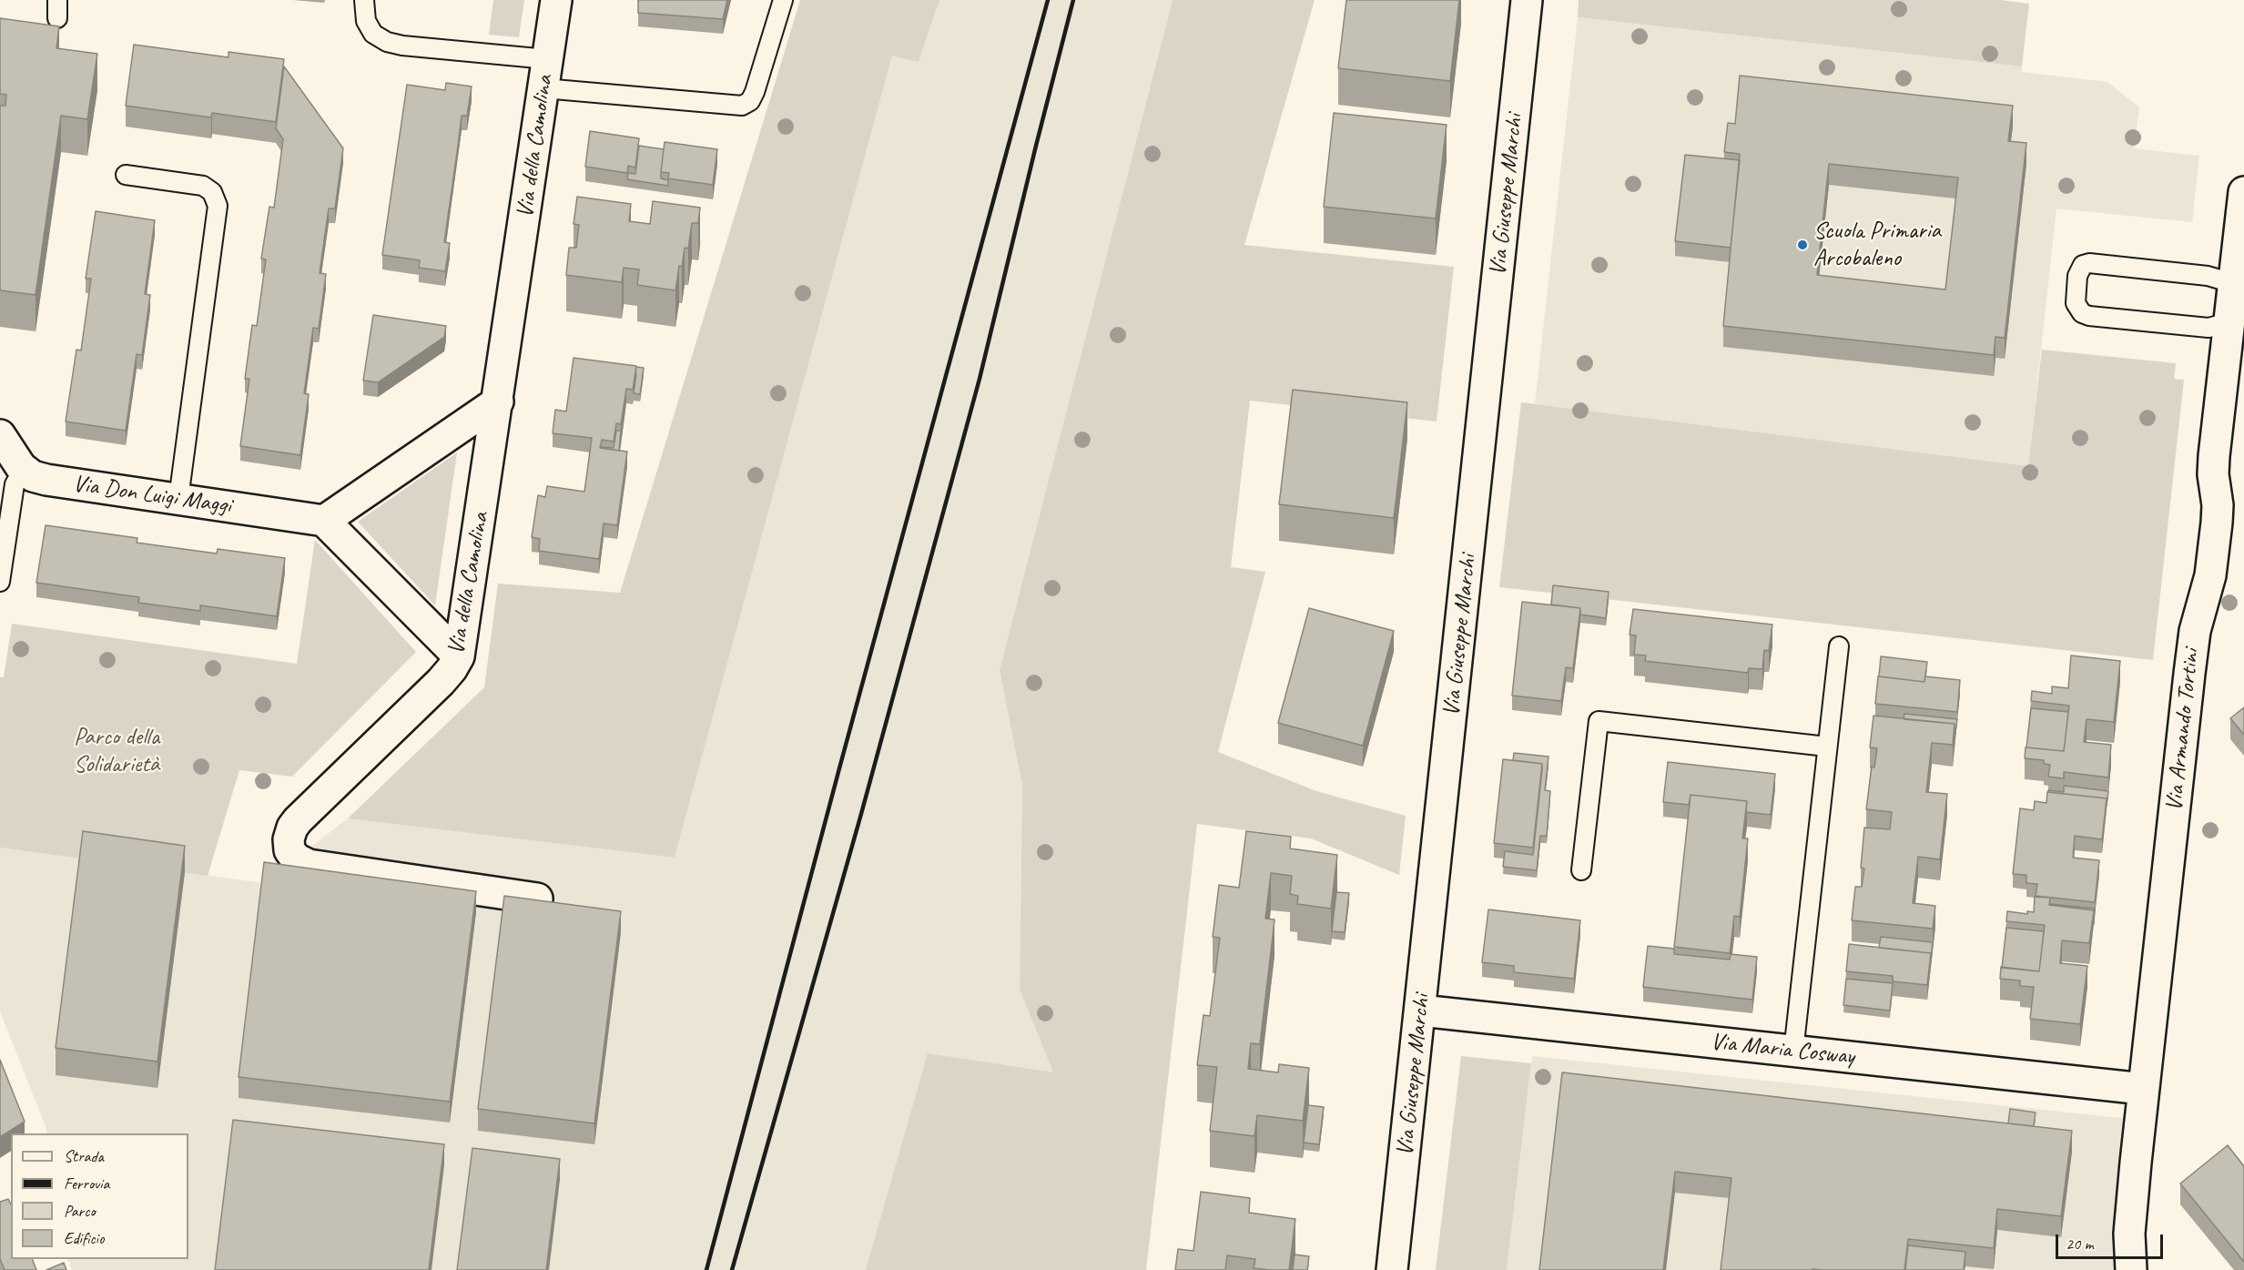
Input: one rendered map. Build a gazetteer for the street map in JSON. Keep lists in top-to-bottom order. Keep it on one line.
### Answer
{"streets":{"street":["Via della Camolina","Via Giuseppe Marchi","Via Don Luigi Maggi","Via Armando Tortini","Via Maria Cosway"]},"crossings":[["Via Giuseppe Marchi","Via Maria Cosway"],["Via Armando Tortini","Via Maria Cosway"]],"parks":["Parco della Solidarietà"],"places":["Scuola Primaria Arcobaleno"],"legend":["Strada","Ferrovia","Parco","Edificio"],"scale_bar":"20 m"}
